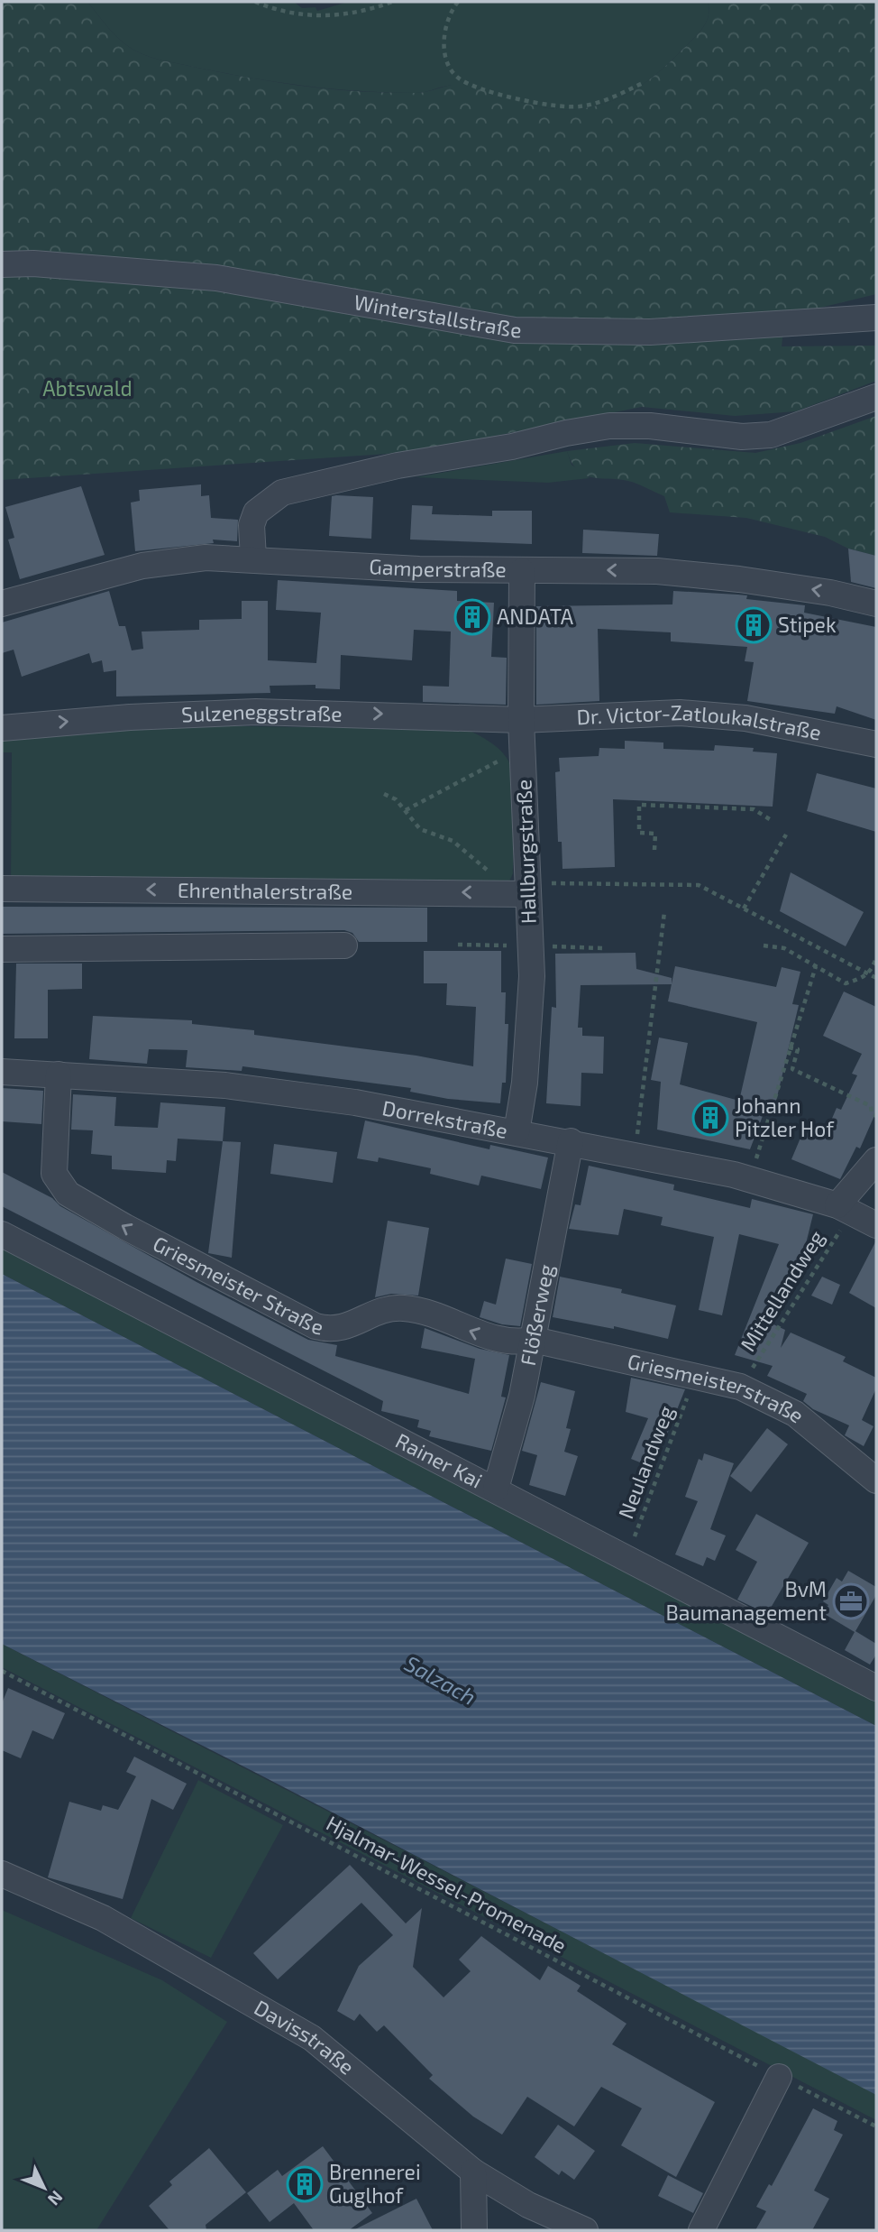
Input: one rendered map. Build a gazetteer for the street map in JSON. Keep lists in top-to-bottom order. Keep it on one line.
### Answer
{"streets":{"street":["Winterstallstraße","Gamperstraße","Sulzeneggstraße","Dr. Victor-Zatloukalstraße","Hallburgstraße","Ehrenthalerstraße","Dorrekstraße","Griesmeister Straße","Flößerweg","Griesmeisterstraße","Rainer Kai","Davisstraße"],"path":["Mittellandweg","Neulandweg","Hjalmar-Wessel-Promenade"]},"crossings":[["Gamperstraße","Hallburgstraße"],["Sulzeneggstraße","Dr. Victor-Zatloukalstraße"],["Sulzeneggstraße","Hallburgstraße"],["Dr. Victor-Zatloukalstraße","Hallburgstraße"],["Hallburgstraße","Ehrenthalerstraße"],["Hallburgstraße","Dorrekstraße"],["Dorrekstraße","Griesmeister Straße"],["Dorrekstraße","Mittellandweg"],["Dorrekstraße","Flößerweg"],["Griesmeister Straße","Flößerweg"],["Griesmeister Straße","Griesmeisterstraße"],["Mittellandweg","Griesmeisterstraße"],["Flößerweg","Griesmeisterstraße"],["Flößerweg","Rainer Kai"],["Griesmeisterstraße","Neulandweg"],["Rainer Kai","Neulandweg"]],"one_way":["Gamperstraße","Griesmeister Straße"],"water":["Salzach"],"parks":["Abtswald"],"places":{"building":["ANDATA","Stipek","Johann Pitzler Hof","Brennerei Guglhof"],"office":["BvM Baumanagement"]},"north":"bottom right"}
